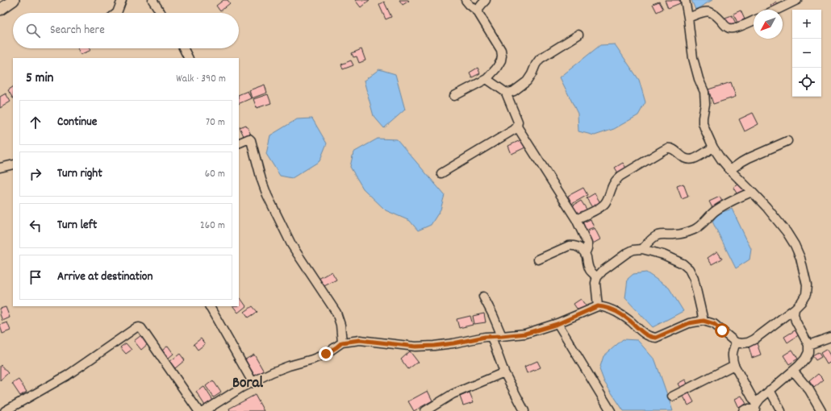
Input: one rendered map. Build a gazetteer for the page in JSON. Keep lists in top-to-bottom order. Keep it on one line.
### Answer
{"districts":["Boral"],"north":"bottom left","page":{"map_buttons":["+","−"],"search":"Search here","heading":["5 min","Walk · 390 m"],"list":[["Continue","70 m"],["Turn right","60 m"],["Turn left","260 m"],"Arrive at destination"]}}
